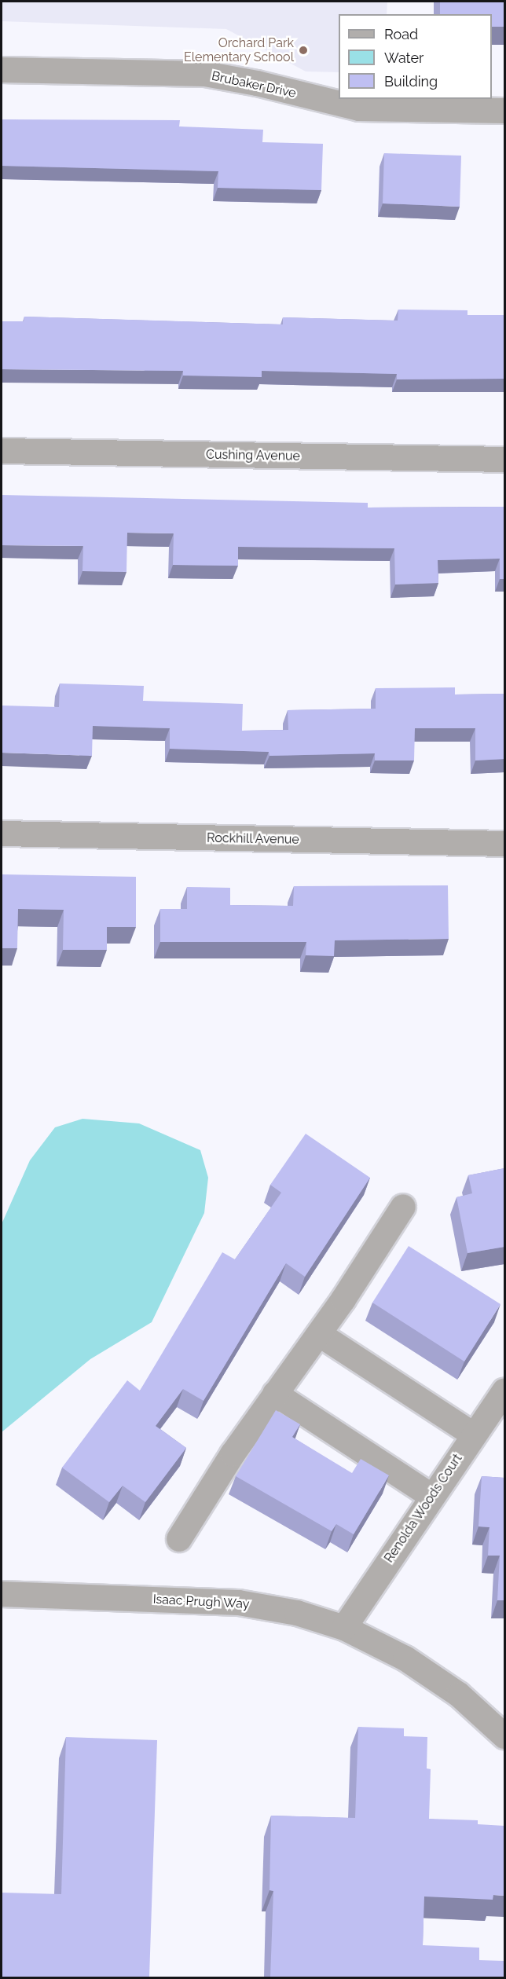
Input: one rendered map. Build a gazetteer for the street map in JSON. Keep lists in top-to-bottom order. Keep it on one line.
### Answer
{"streets":{"street":["Brubaker Drive","Cushing Avenue","Rockhill Avenue","Renolda Woods Court","Isaac Prugh Way"]},"crossings":[["Renolda Woods Court","Isaac Prugh Way"]],"places":["Orchard Park Elementary School"],"legend":["Road","Water","Building"]}
